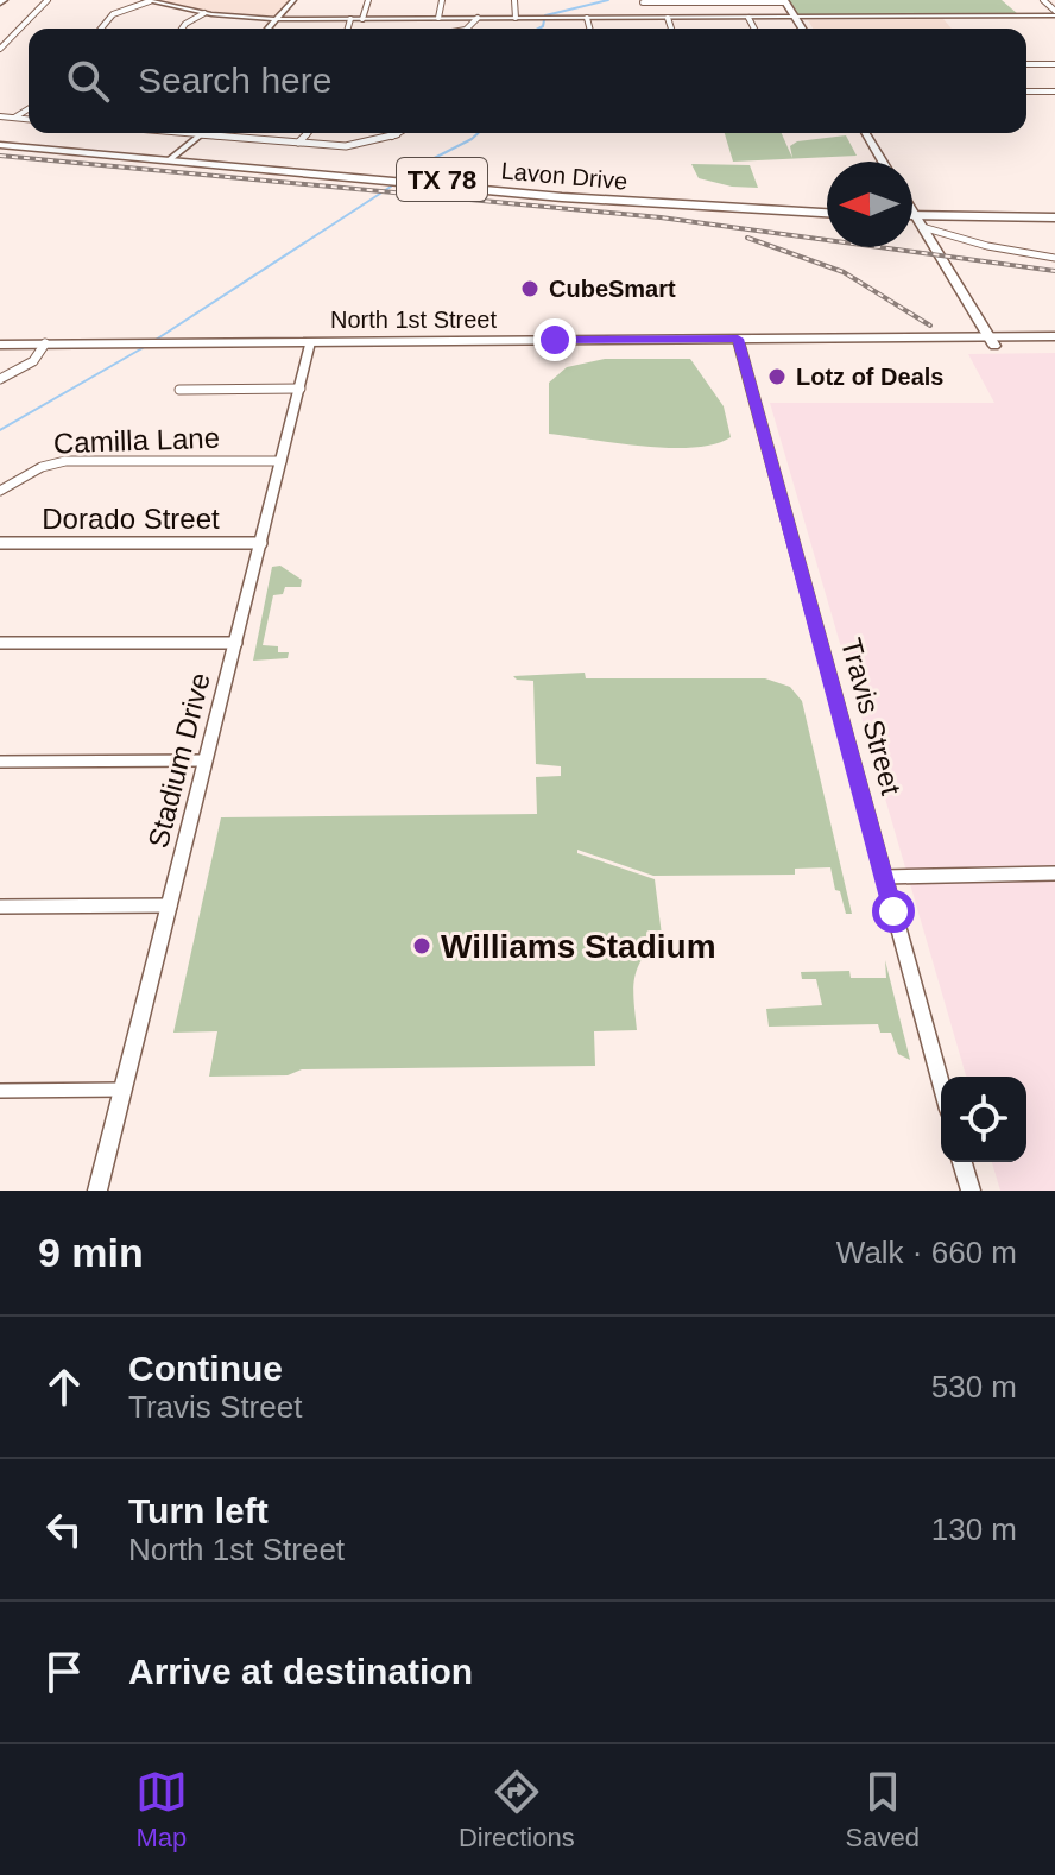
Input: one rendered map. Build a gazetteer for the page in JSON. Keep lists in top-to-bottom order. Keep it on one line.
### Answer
{"streets":{"main road":["Lavon Drive","TX 78","North 1st Street"],"street":["Camilla Lane","Dorado Street","Travis Street","Stadium Drive"]},"crossings":[["North 1st Street","Travis Street"],["North 1st Street","Stadium Drive"],["Camilla Lane","Stadium Drive"],["Dorado Street","Stadium Drive"]],"places":["CubeSmart","Lotz of Deals","Williams Stadium"],"north":"left","page":{"search":"Search here","heading":["9 min","Walk · 660 m"],"list":[["Continue","Travis Street","530 m"],["Turn left","North 1st Street","130 m"],"Arrive at destination"],"nav":["Map","Directions","Saved"]}}
